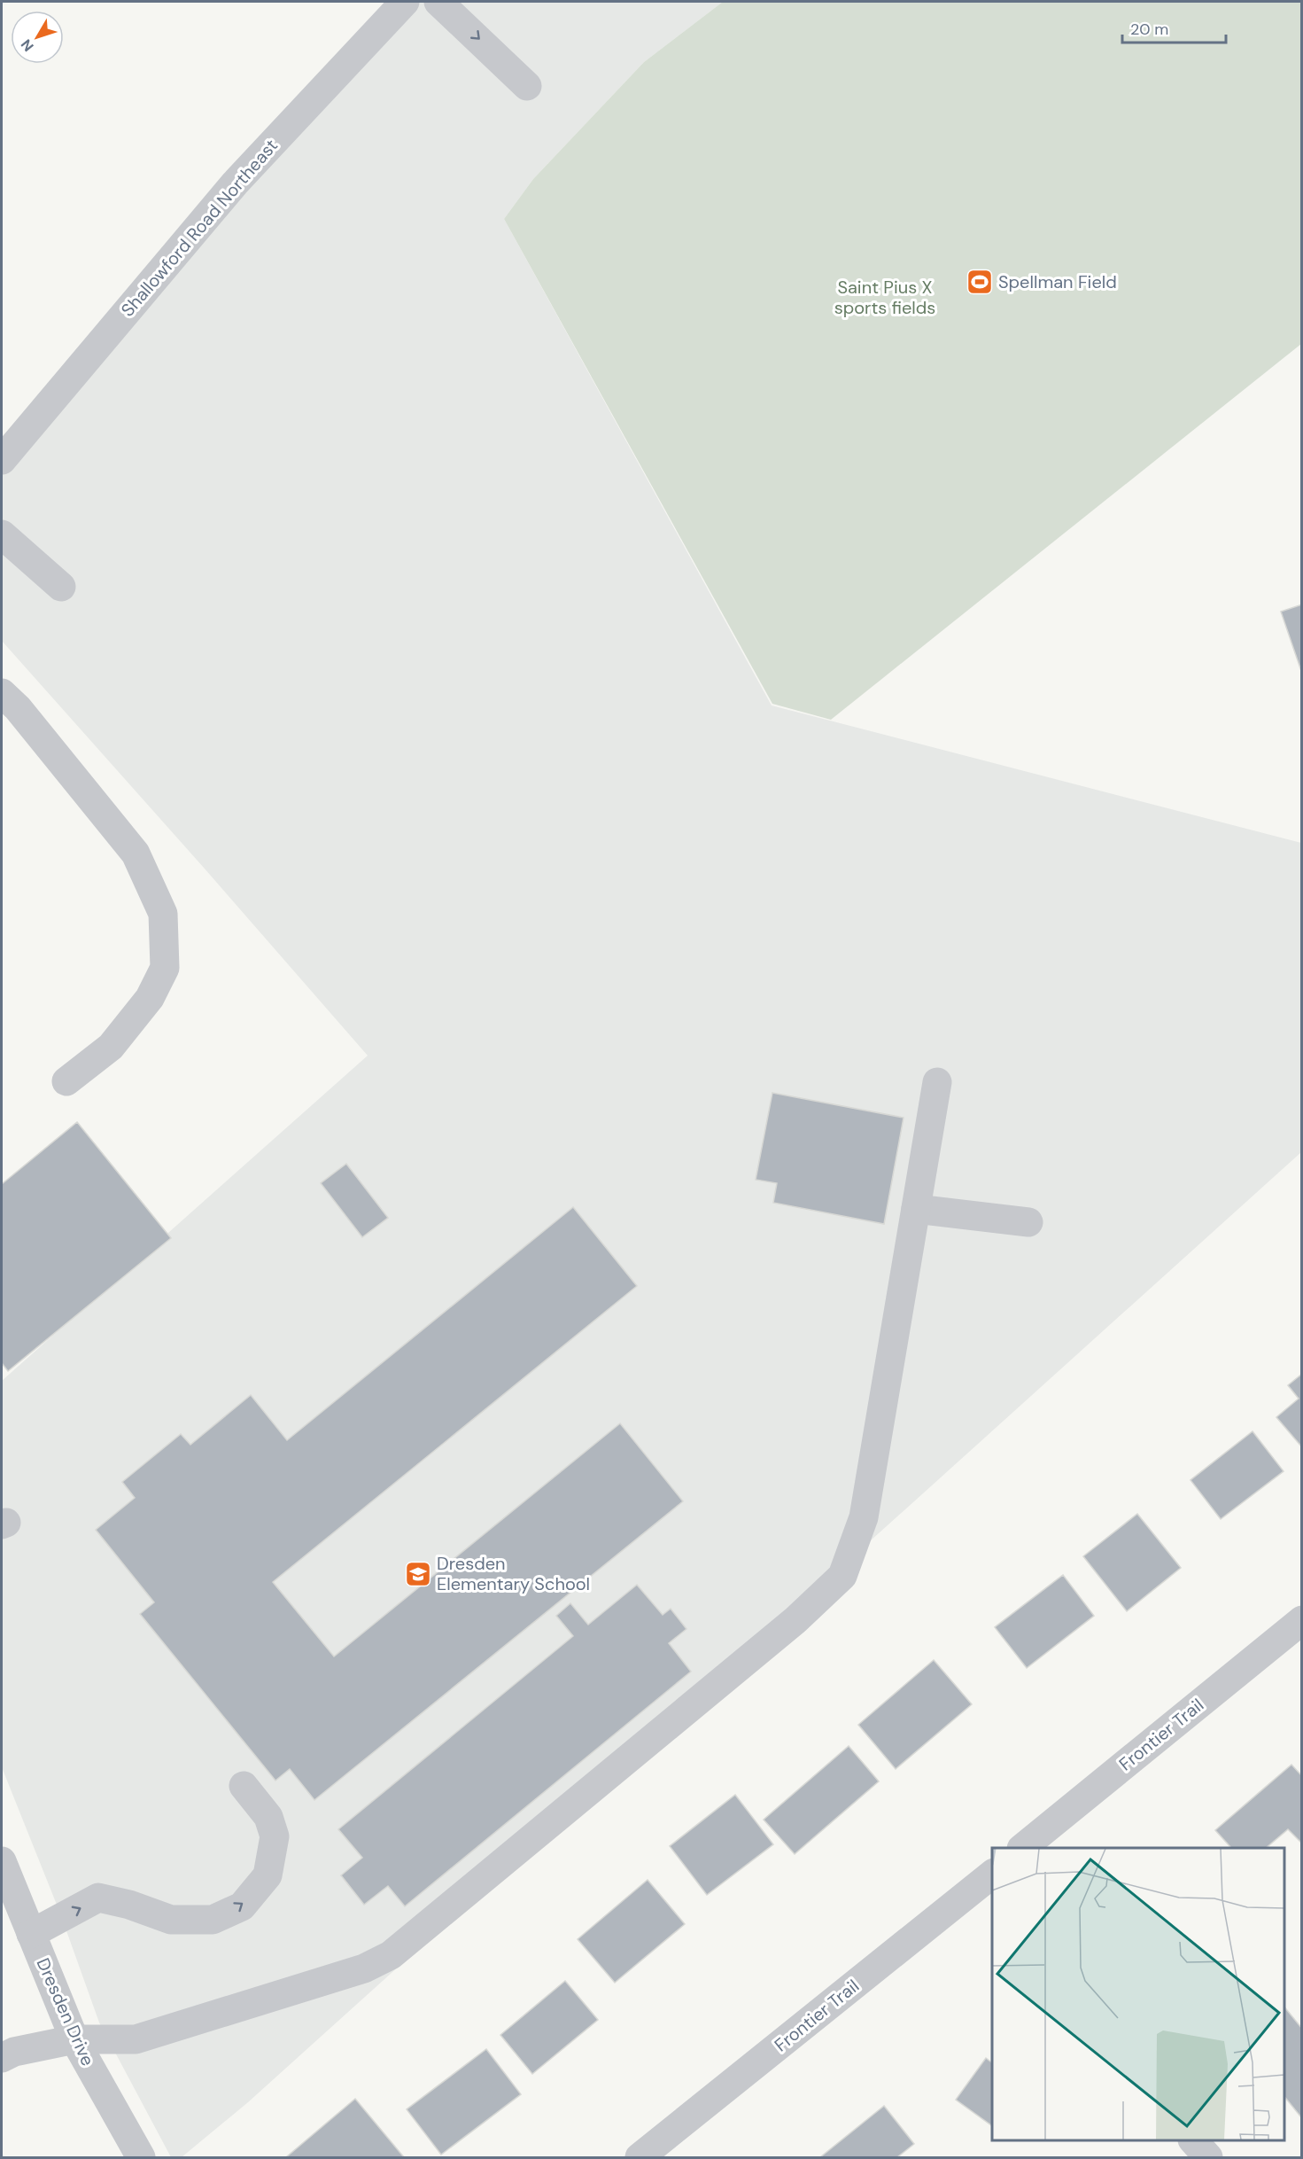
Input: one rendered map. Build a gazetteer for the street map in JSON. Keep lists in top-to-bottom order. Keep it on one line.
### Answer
{"streets":{"street":["Shallowford Road Northeast","Frontier Trail","Dresden Drive"]},"parks":["Saint Pius X sports fields"],"places":{"sports":["Spellman Field"],"school or university":["Dresden Elementary School"]},"scale_bar":"20 m","north":"bottom left"}
